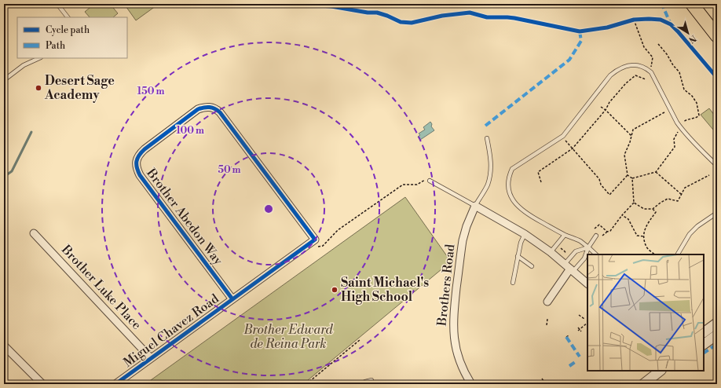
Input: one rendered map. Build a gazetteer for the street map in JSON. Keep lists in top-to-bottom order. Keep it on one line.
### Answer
{"streets":{"street":["Brother Abedon Way","Brothers Road","Brother Luke Place","Miguel Chavez Road"]},"crossings":[["Brother Abedon Way","Miguel Chavez Road"],["Brother Luke Place","Miguel Chavez Road"]],"parks":["Brother Edward de Reina Park"],"places":["Desert Sage Academy","Saint Michael's High School"],"legend":["Cycle path","Path"],"north":"bottom right","rings":["150 m","100 m","50 m"]}
